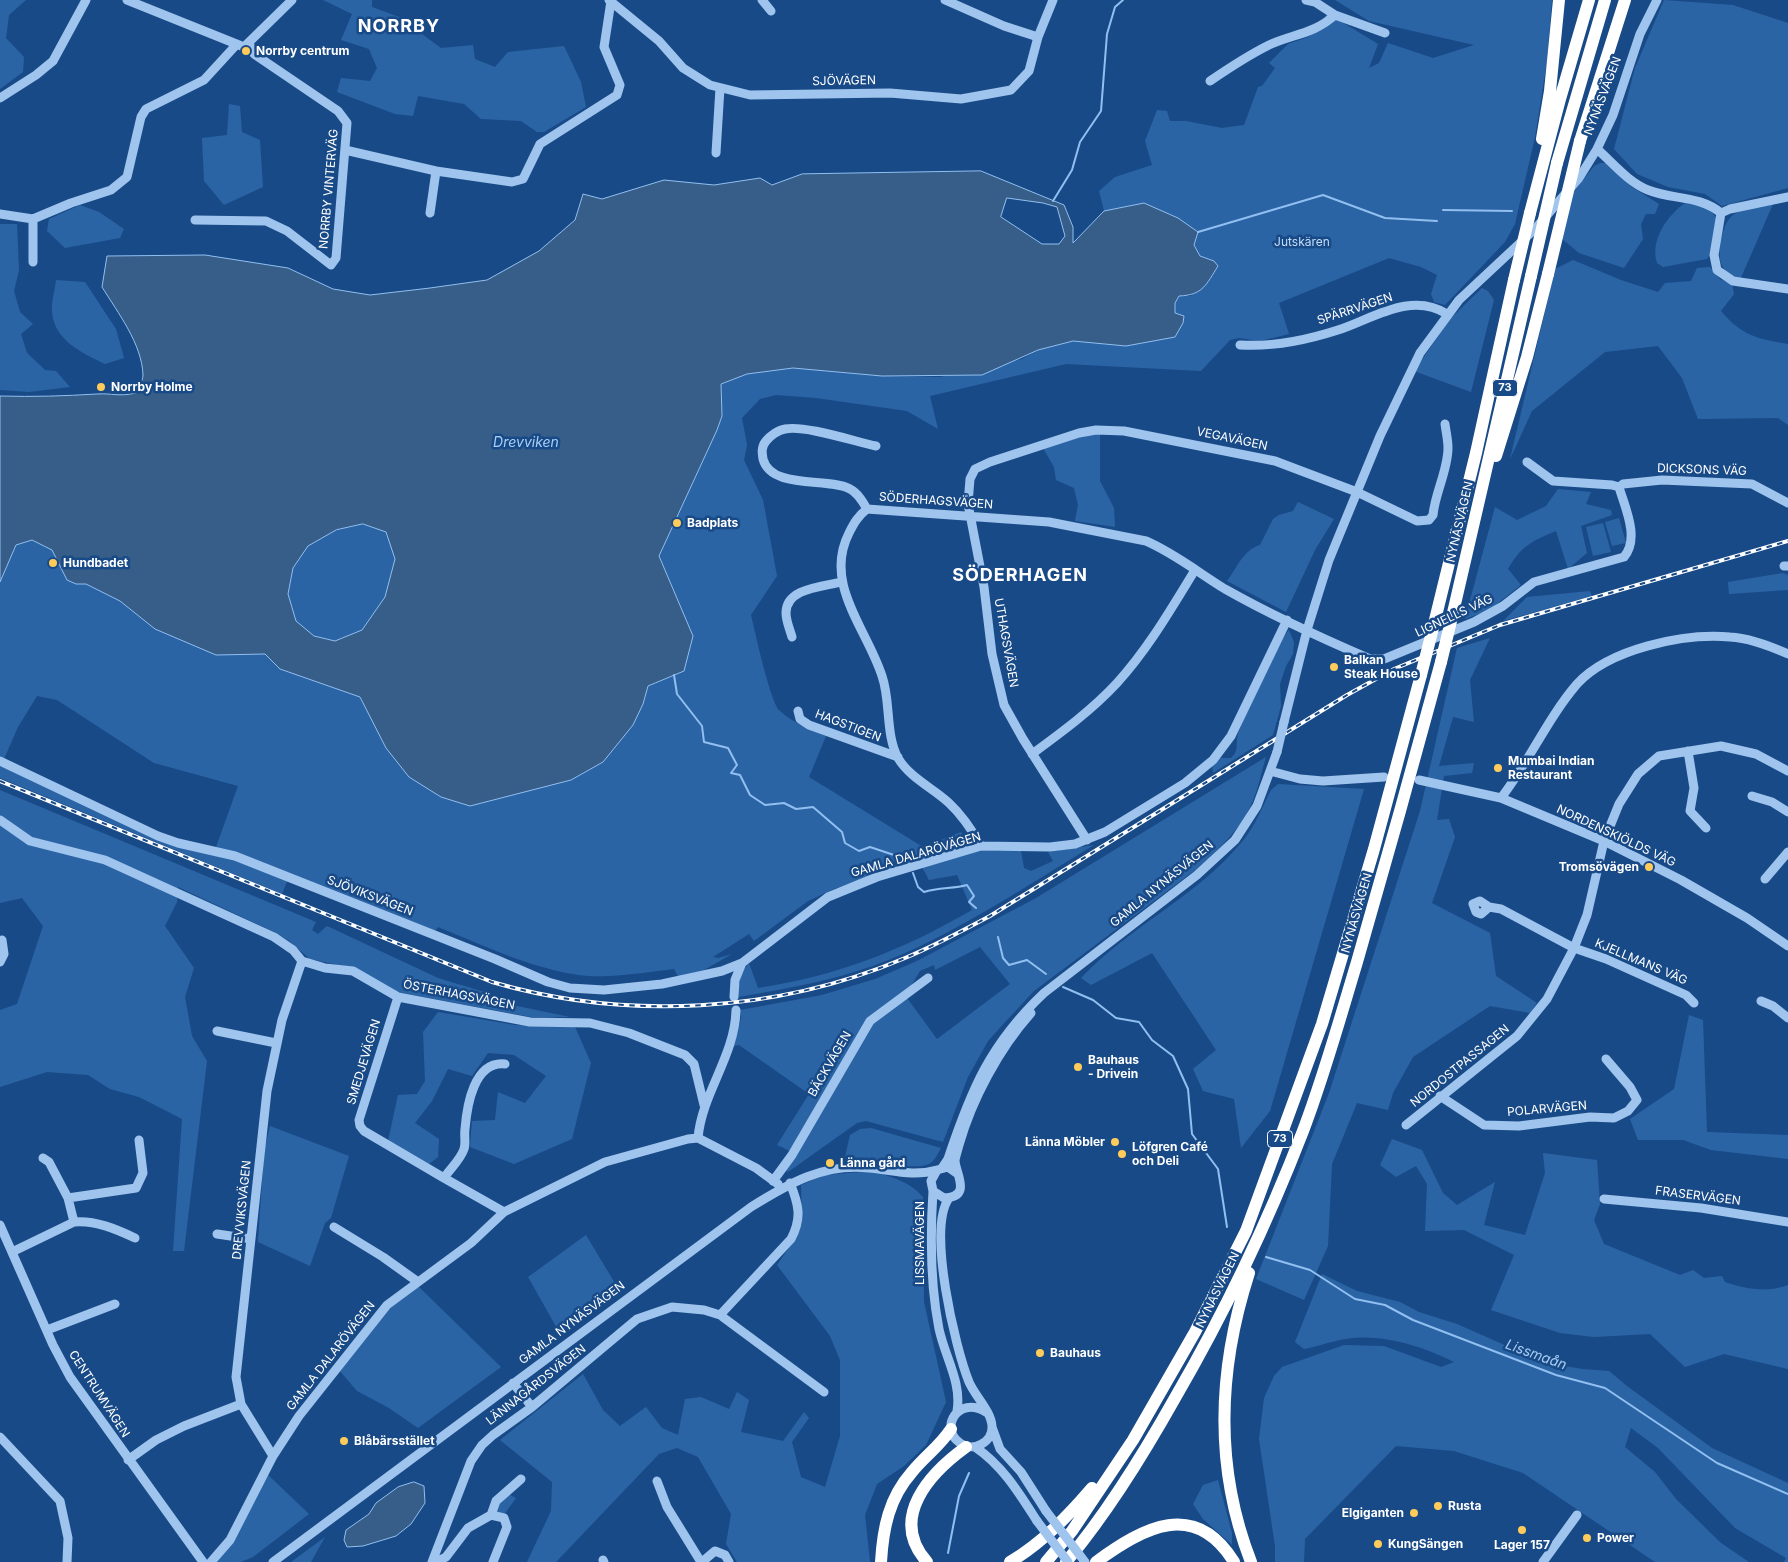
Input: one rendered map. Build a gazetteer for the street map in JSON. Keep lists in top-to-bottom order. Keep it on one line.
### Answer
{"streets":{"highway":["NYNÄSVÄGEN","73"],"street":["SJÖVÄGEN","NORRBY VINTERVÄG","SPÄRRVÄGEN","VEGAVÄGEN","DICKSONS VÄG","SÖDERHAGSVÄGEN","LIGNELLS VÄG","UTHAGSVÄGEN","HAGSTIGEN","NORDENSKIÖLDS VÄG","GAMLA DALARÖVÄGEN","GAMLA NYNÄSVÄGEN","SJÖVIKSVÄGEN","KJELLMANS VÄG","ÖSTERHAGSVÄGEN","SMEDJEVÄGEN","BÄCKVÄGEN","NORDOSTPASSAGEN","POLARVÄGEN","FRASERVÄGEN","DREVVIKSVÄGEN","LISSMAVÄGEN","LÄNNAGÅRDSVÄGEN","CENTRUMVÄGEN"]},"crossings":[["NYNÄSVÄGEN","SPÄRRVÄGEN"],["NYNÄSVÄGEN","VEGAVÄGEN"],["NYNÄSVÄGEN","SÖDERHAGSVÄGEN"],["NYNÄSVÄGEN","LIGNELLS VÄG"],["NYNÄSVÄGEN","GAMLA NYNÄSVÄGEN"],["VEGAVÄGEN","SÖDERHAGSVÄGEN"],["VEGAVÄGEN","UTHAGSVÄGEN"],["DICKSONS VÄG","LIGNELLS VÄG"],["SÖDERHAGSVÄGEN","LIGNELLS VÄG"],["SÖDERHAGSVÄGEN","UTHAGSVÄGEN"],["SÖDERHAGSVÄGEN","HAGSTIGEN"],["SÖDERHAGSVÄGEN","GAMLA DALARÖVÄGEN"],["UTHAGSVÄGEN","GAMLA DALARÖVÄGEN"],["NORDENSKIÖLDS VÄG","NORDOSTPASSAGEN"],["GAMLA DALARÖVÄGEN","SJÖVIKSVÄGEN"],["GAMLA DALARÖVÄGEN","SMEDJEVÄGEN"],["GAMLA DALARÖVÄGEN","DREVVIKSVÄGEN"],["GAMLA NYNÄSVÄGEN","LISSMAVÄGEN"],["KJELLMANS VÄG","NORDOSTPASSAGEN"],["ÖSTERHAGSVÄGEN","SMEDJEVÄGEN"],["ÖSTERHAGSVÄGEN","DREVVIKSVÄGEN"],["NORDOSTPASSAGEN","POLARVÄGEN"]],"districts":["NORRBY","SÖDERHAGEN"],"water":["Drevviken","Lissmaån"],"parks":["Jutskären"],"places":["Norrby centrum","Norrby Holme","Badplats","Hundbadet","Balkan Steak House","Mumbai Indian Restaurant","Tromsövägen","Bauhaus - Drivein","Länna Möbler","Löfgren Café och Deli","Länna gård","Bauhaus","Blåbärsstället","Rusta","Elgiganten","Lager 157","Power","KungSängen"]}
